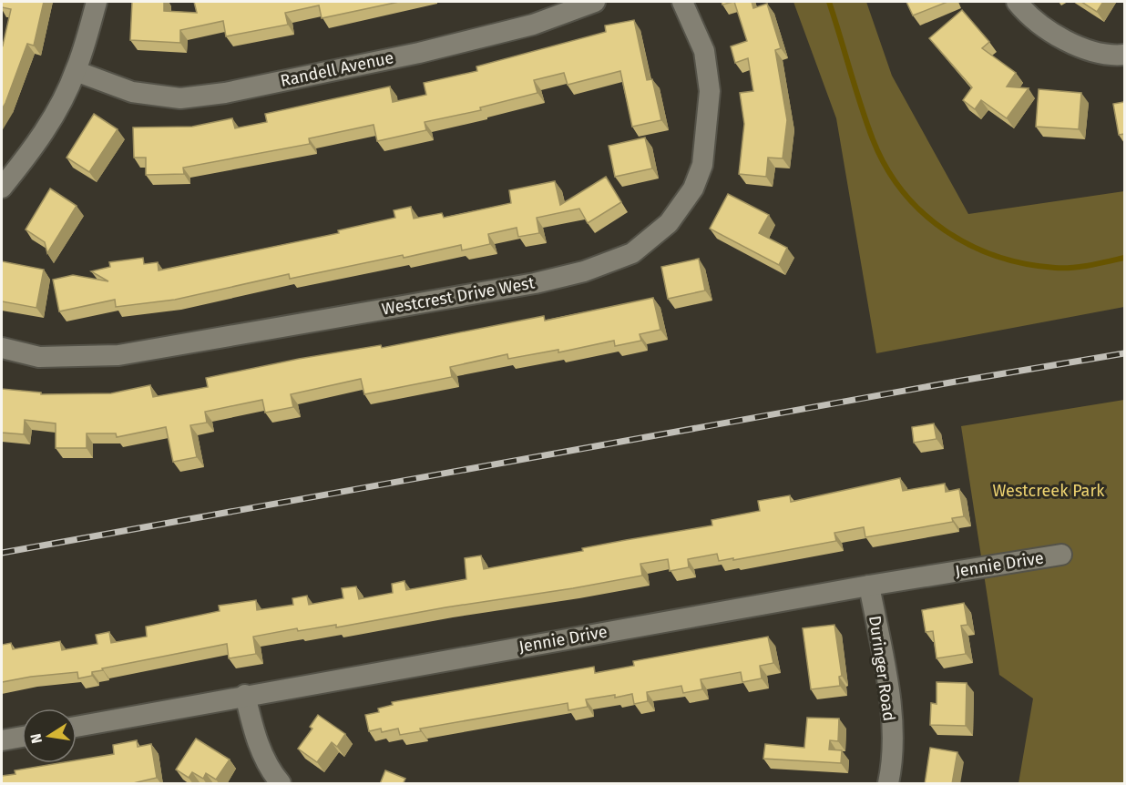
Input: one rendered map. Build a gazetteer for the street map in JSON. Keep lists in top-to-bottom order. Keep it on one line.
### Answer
{"streets":{"street":["Randell Avenue","Westcrest Drive West","Jennie Drive","Duringer Road"]},"crossings":[["Jennie Drive","Duringer Road"]],"parks":["Westcreek Park"],"north":"left"}
